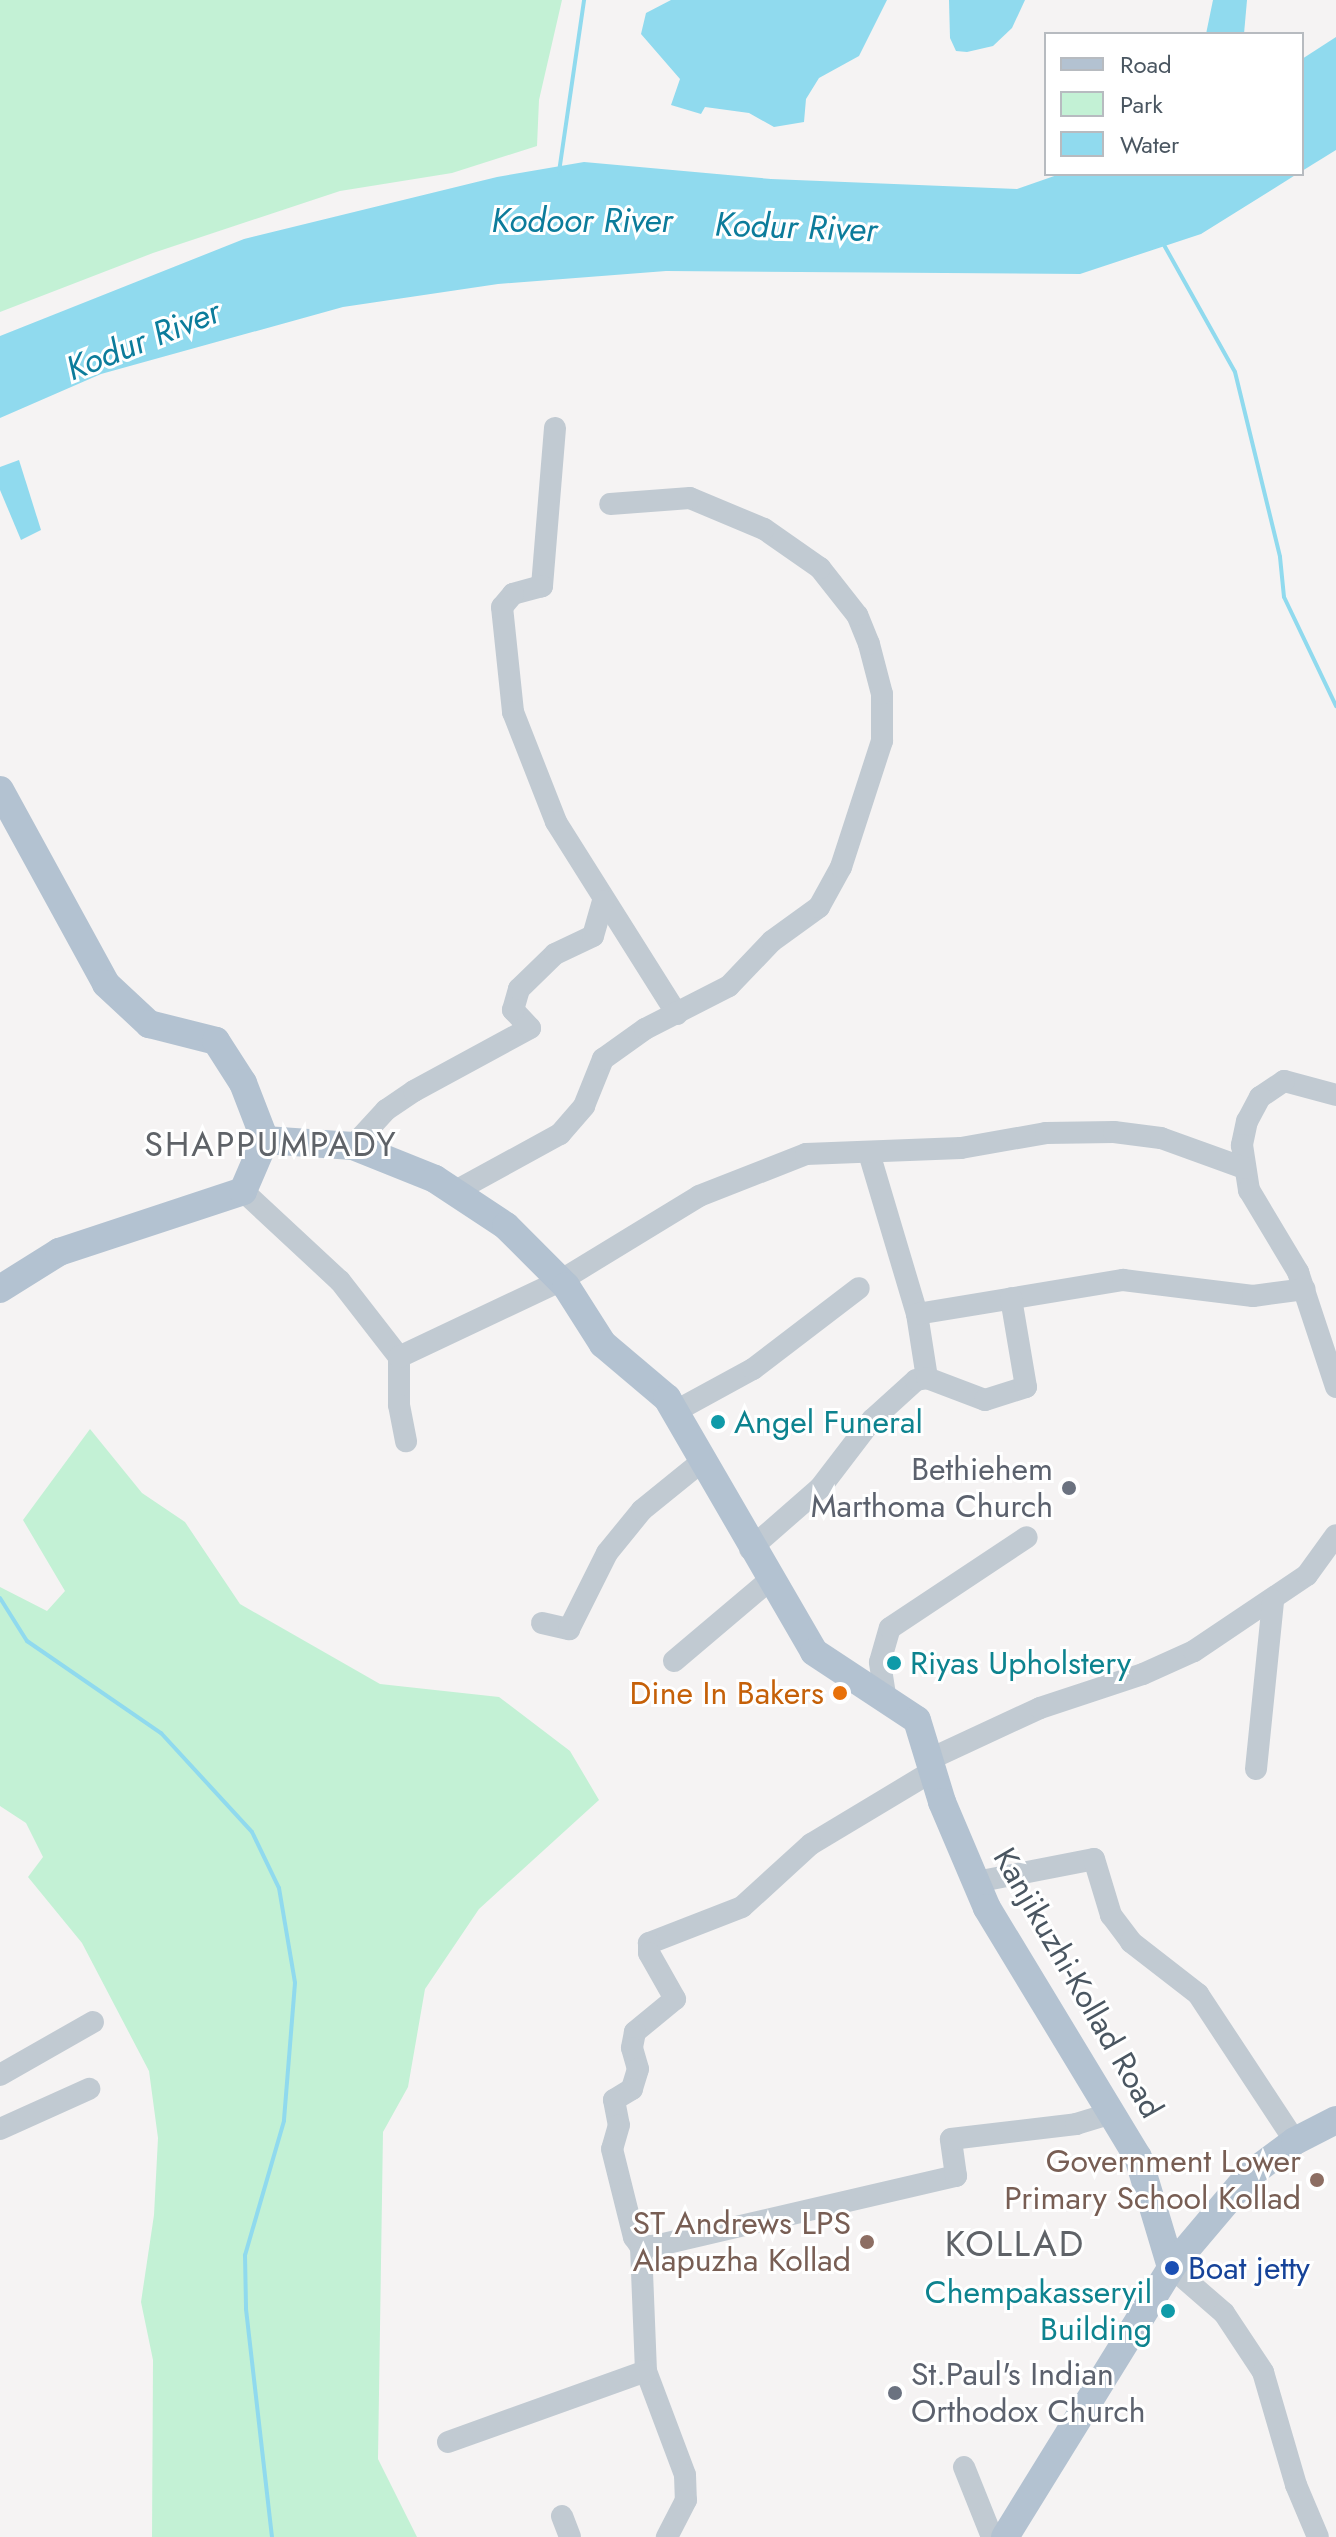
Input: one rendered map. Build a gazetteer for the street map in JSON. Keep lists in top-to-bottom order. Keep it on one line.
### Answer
{"streets":{"main road":["Kanjikuzhi-Kollad Road"]},"districts":["SHAPPUMPADY","KOLLAD"],"water":["Kodoor River","Kodur River"],"places":["Angel Funeral","Bethiehem Marthoma Church","Riyas Upholstery","Dine In Bakers","Government Lower Primary School Kollad","ST Andrews LPS Alapuzha Kollad","Boat jetty","Chempakasseryil Building","St.Paul's Indian Orthodox Church"],"legend":["Road","Park","Water"]}
